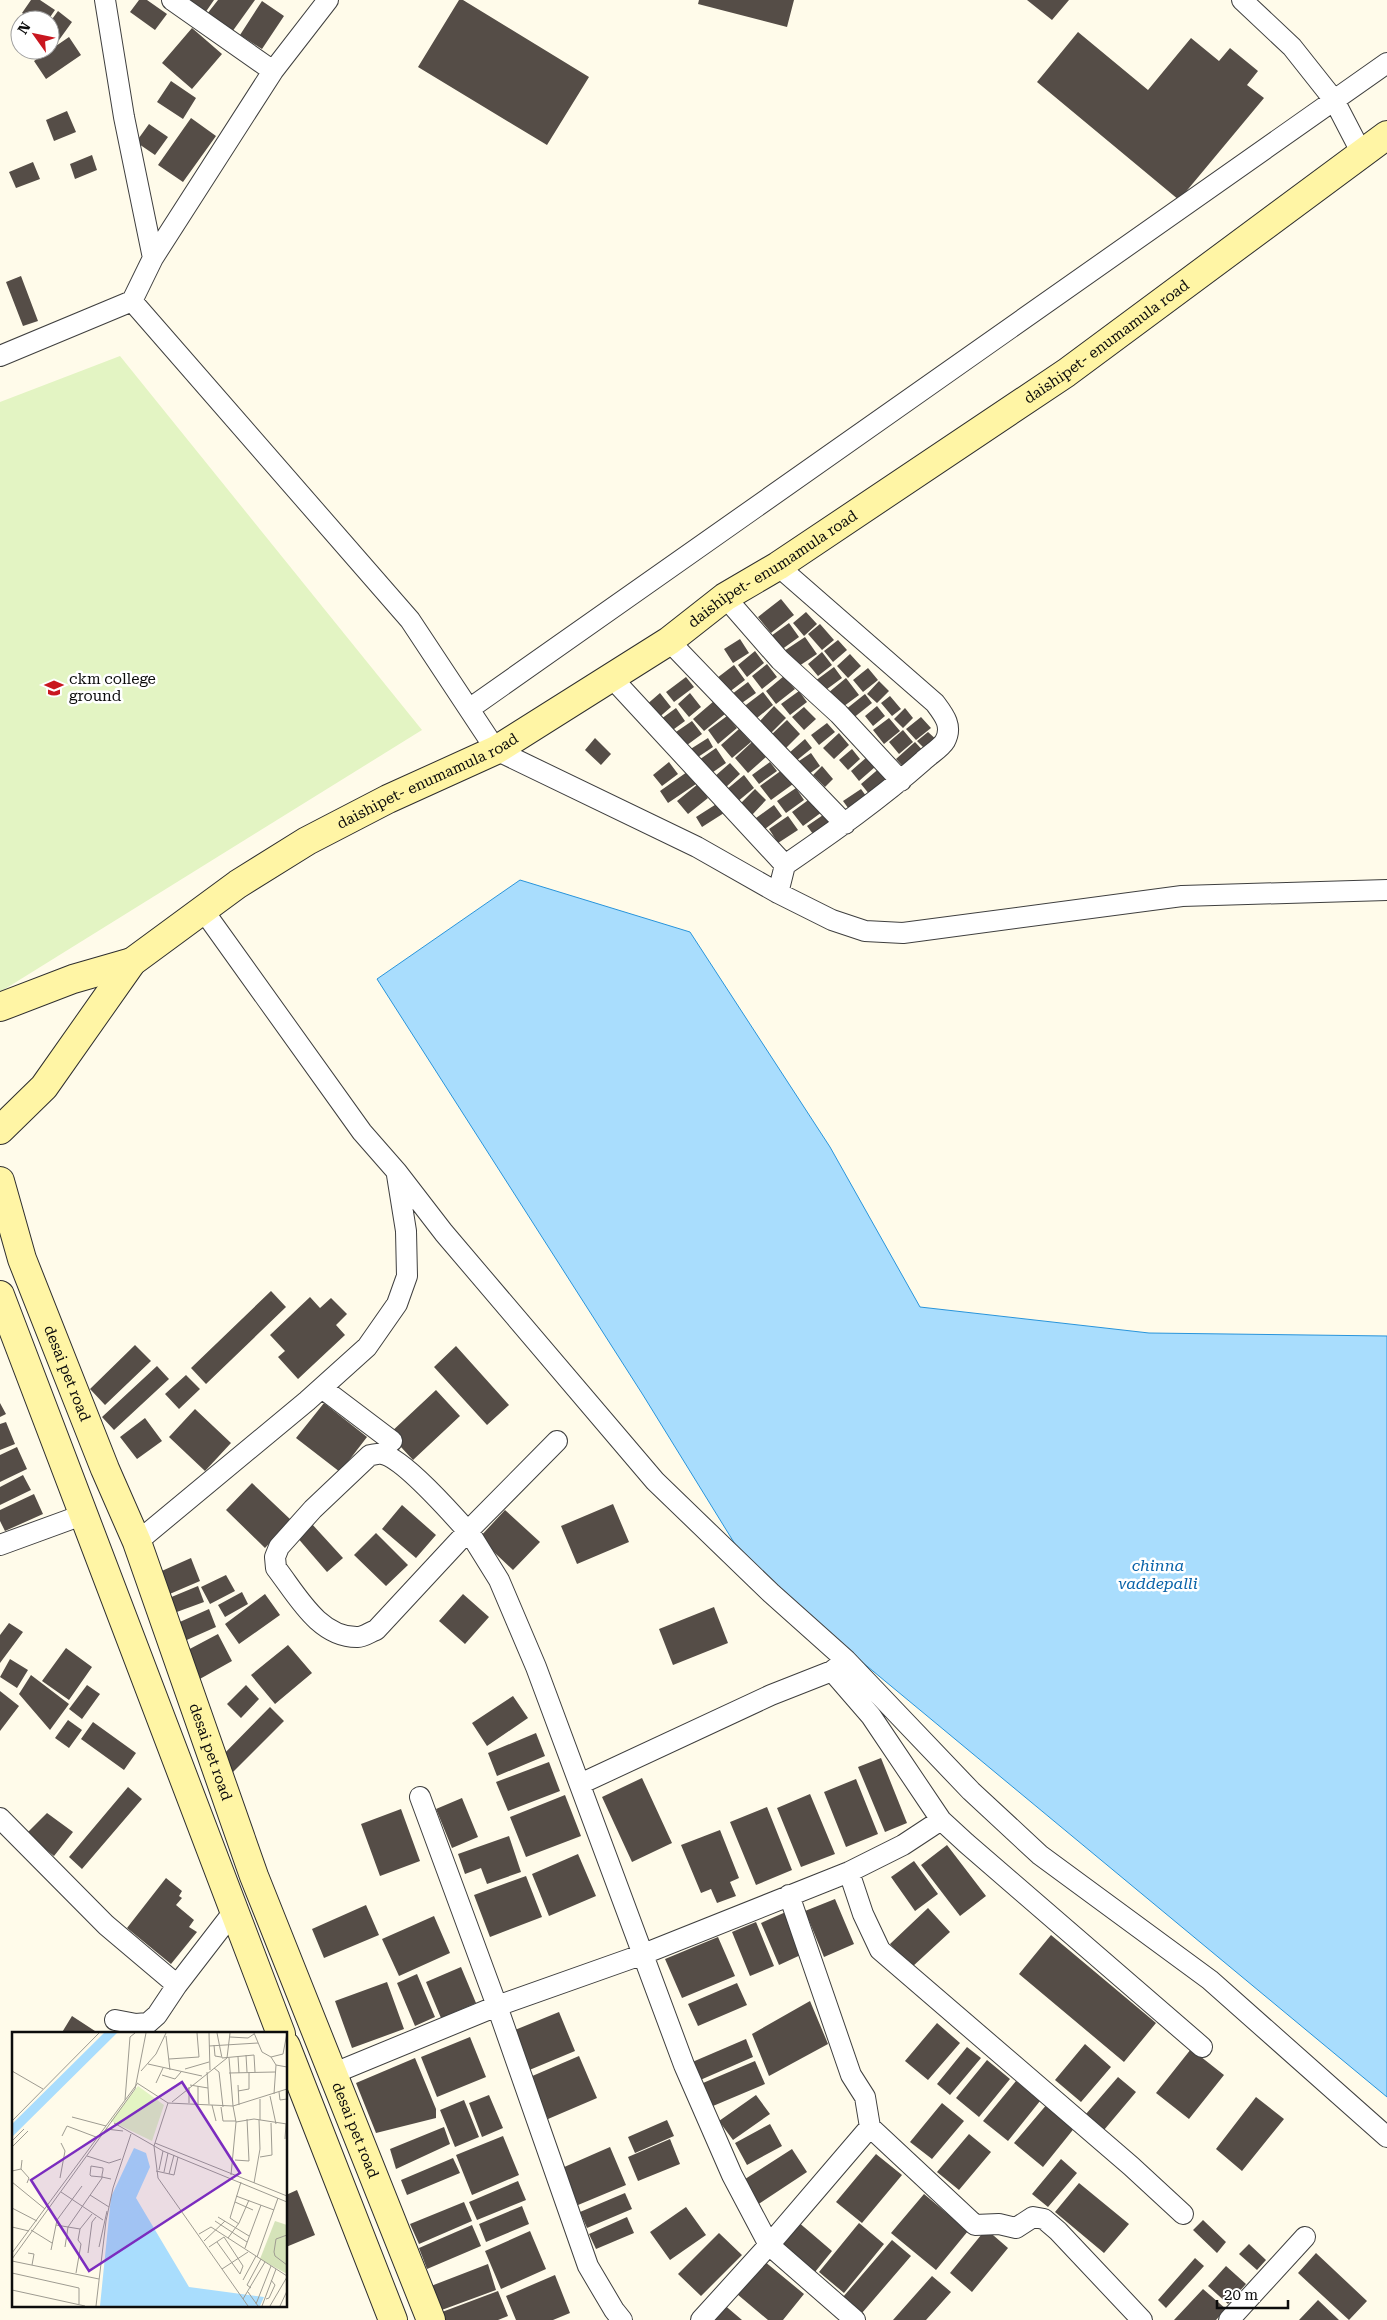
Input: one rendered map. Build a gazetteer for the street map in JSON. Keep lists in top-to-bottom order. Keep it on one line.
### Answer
{"streets":{"street":["daishipet- enumamula road","desai pet road"]},"water":["chinna vaddepalli"],"places":{"school or university":["ckm college ground"]},"scale_bar":"20 m","north":"top left"}
